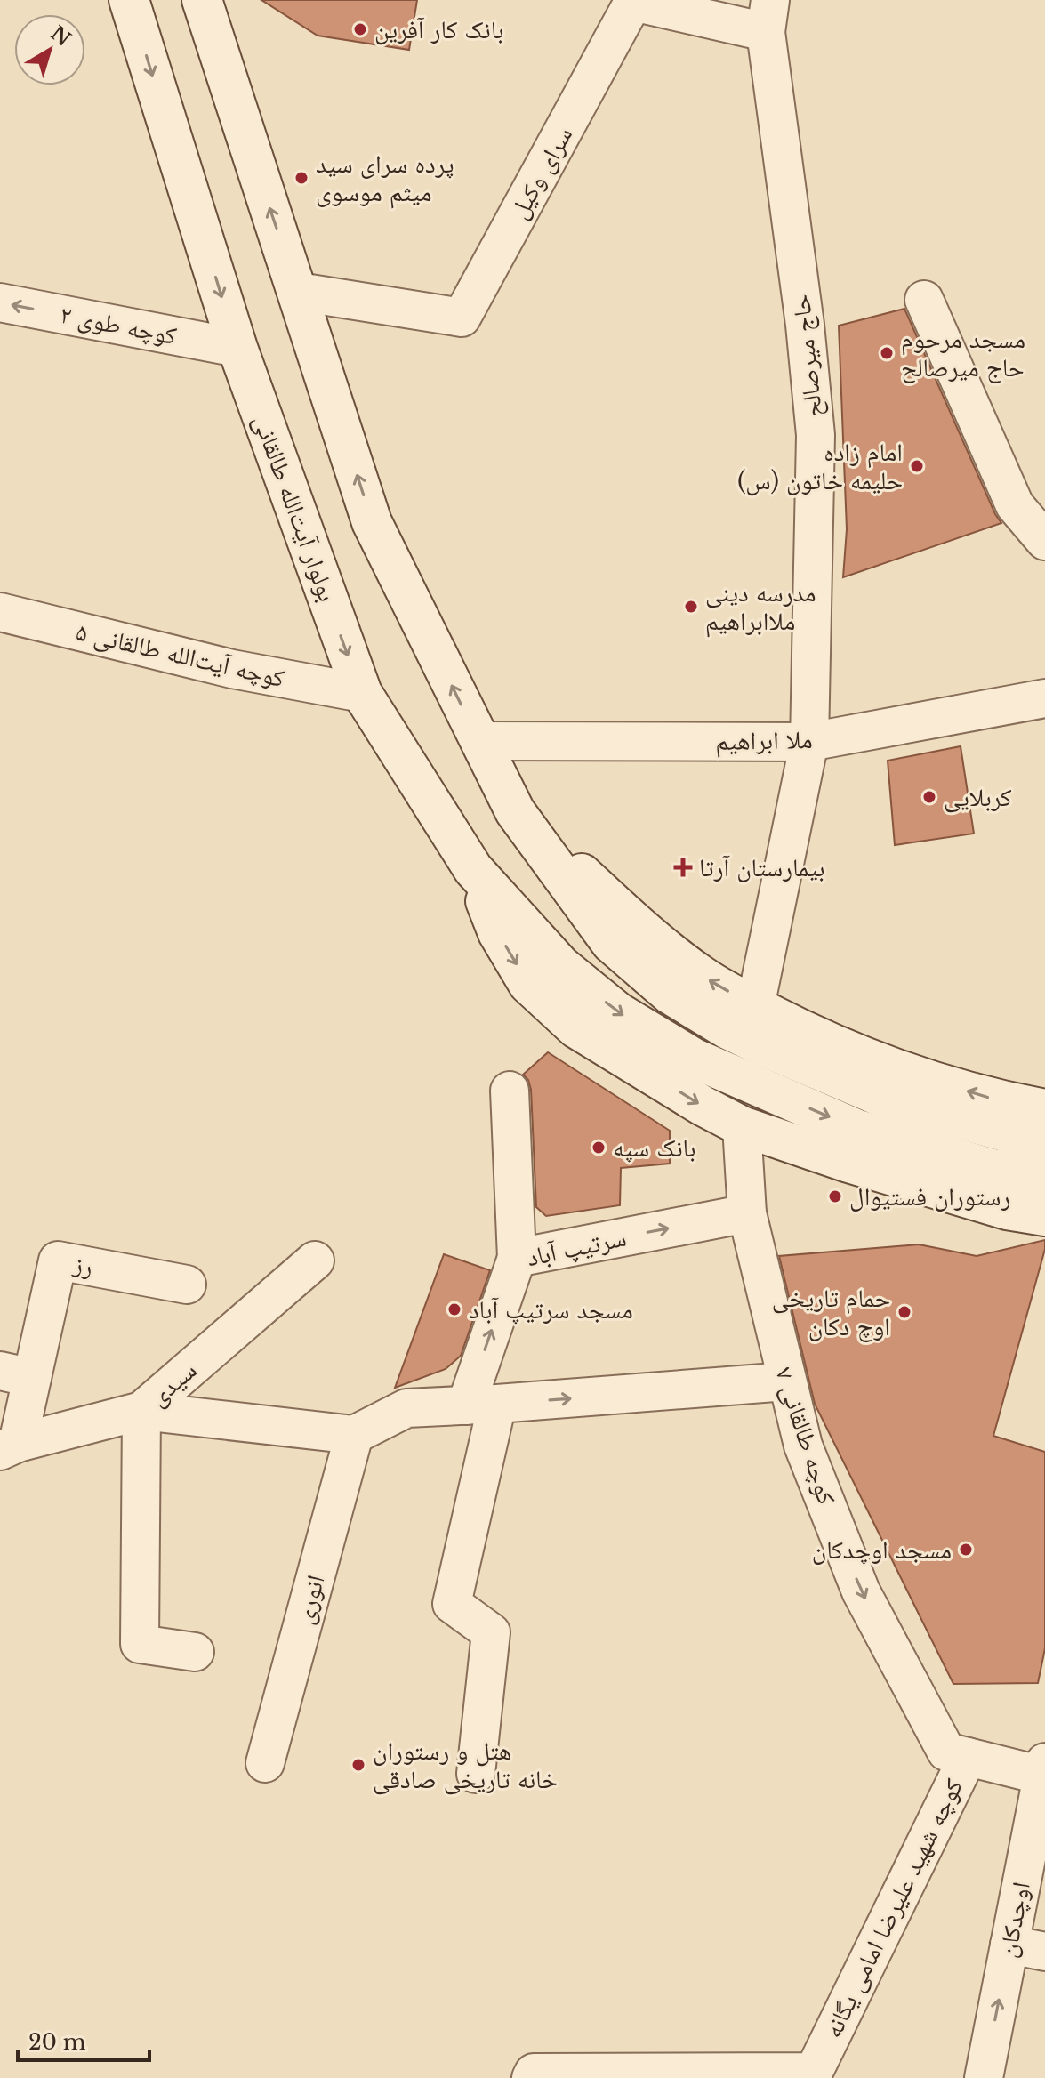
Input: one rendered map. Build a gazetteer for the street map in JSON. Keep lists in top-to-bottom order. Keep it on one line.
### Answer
{"streets":{"main road":["بولوار آیت‌الله طالقانی"],"street":["سرای وکیل","کوچه طوی ۲","حاج میرصالح","کوچه آیت‌الله طالقانی ۵","ملا ابراهیم","سرتیپ آباد","رز","سیدی","کوچه طالقانی ۷","انوری","کوچه شهید علیرضا امامی یگانه","اوچدکان"]},"crossings":[["سرای وکیل","حاج میرصالح"],["کوچه طوی ۲","بولوار آیت‌الله طالقانی"],["حاج میرصالح","ملا ابراهیم"],["بولوار آیت‌الله طالقانی","کوچه آیت‌الله طالقانی ۵"],["سرتیپ آباد","کوچه طالقانی ۷"],["رز","سیدی"],["کوچه طالقانی ۷","کوچه شهید علیرضا امامی یگانه"],["کوچه طالقانی ۷","اوچدکان"]],"one_way":["کوچه طوی ۲","سرتیپ آباد","کوچه طالقانی ۷","اوچدکان"],"places":{"other":["بانک کار آفرین","پرده سرای سید میثم موسوی","مسجد مرحوم حاج میرصالح","امام زاده حلیمه خاتون (س)","مدرسه دینی ملاابراهیم","کربلایی","بانک سپه","رستوران فستیوال","مسجد سرتیپ آباد","حمام تاریخی اوچ دکان","مسجد اوچدکان","هتل و رستوران خانه تاریخی صادقی"],"health":["بیمارستان آرتا"]},"scale_bar":"20 m","north":"top right"}
